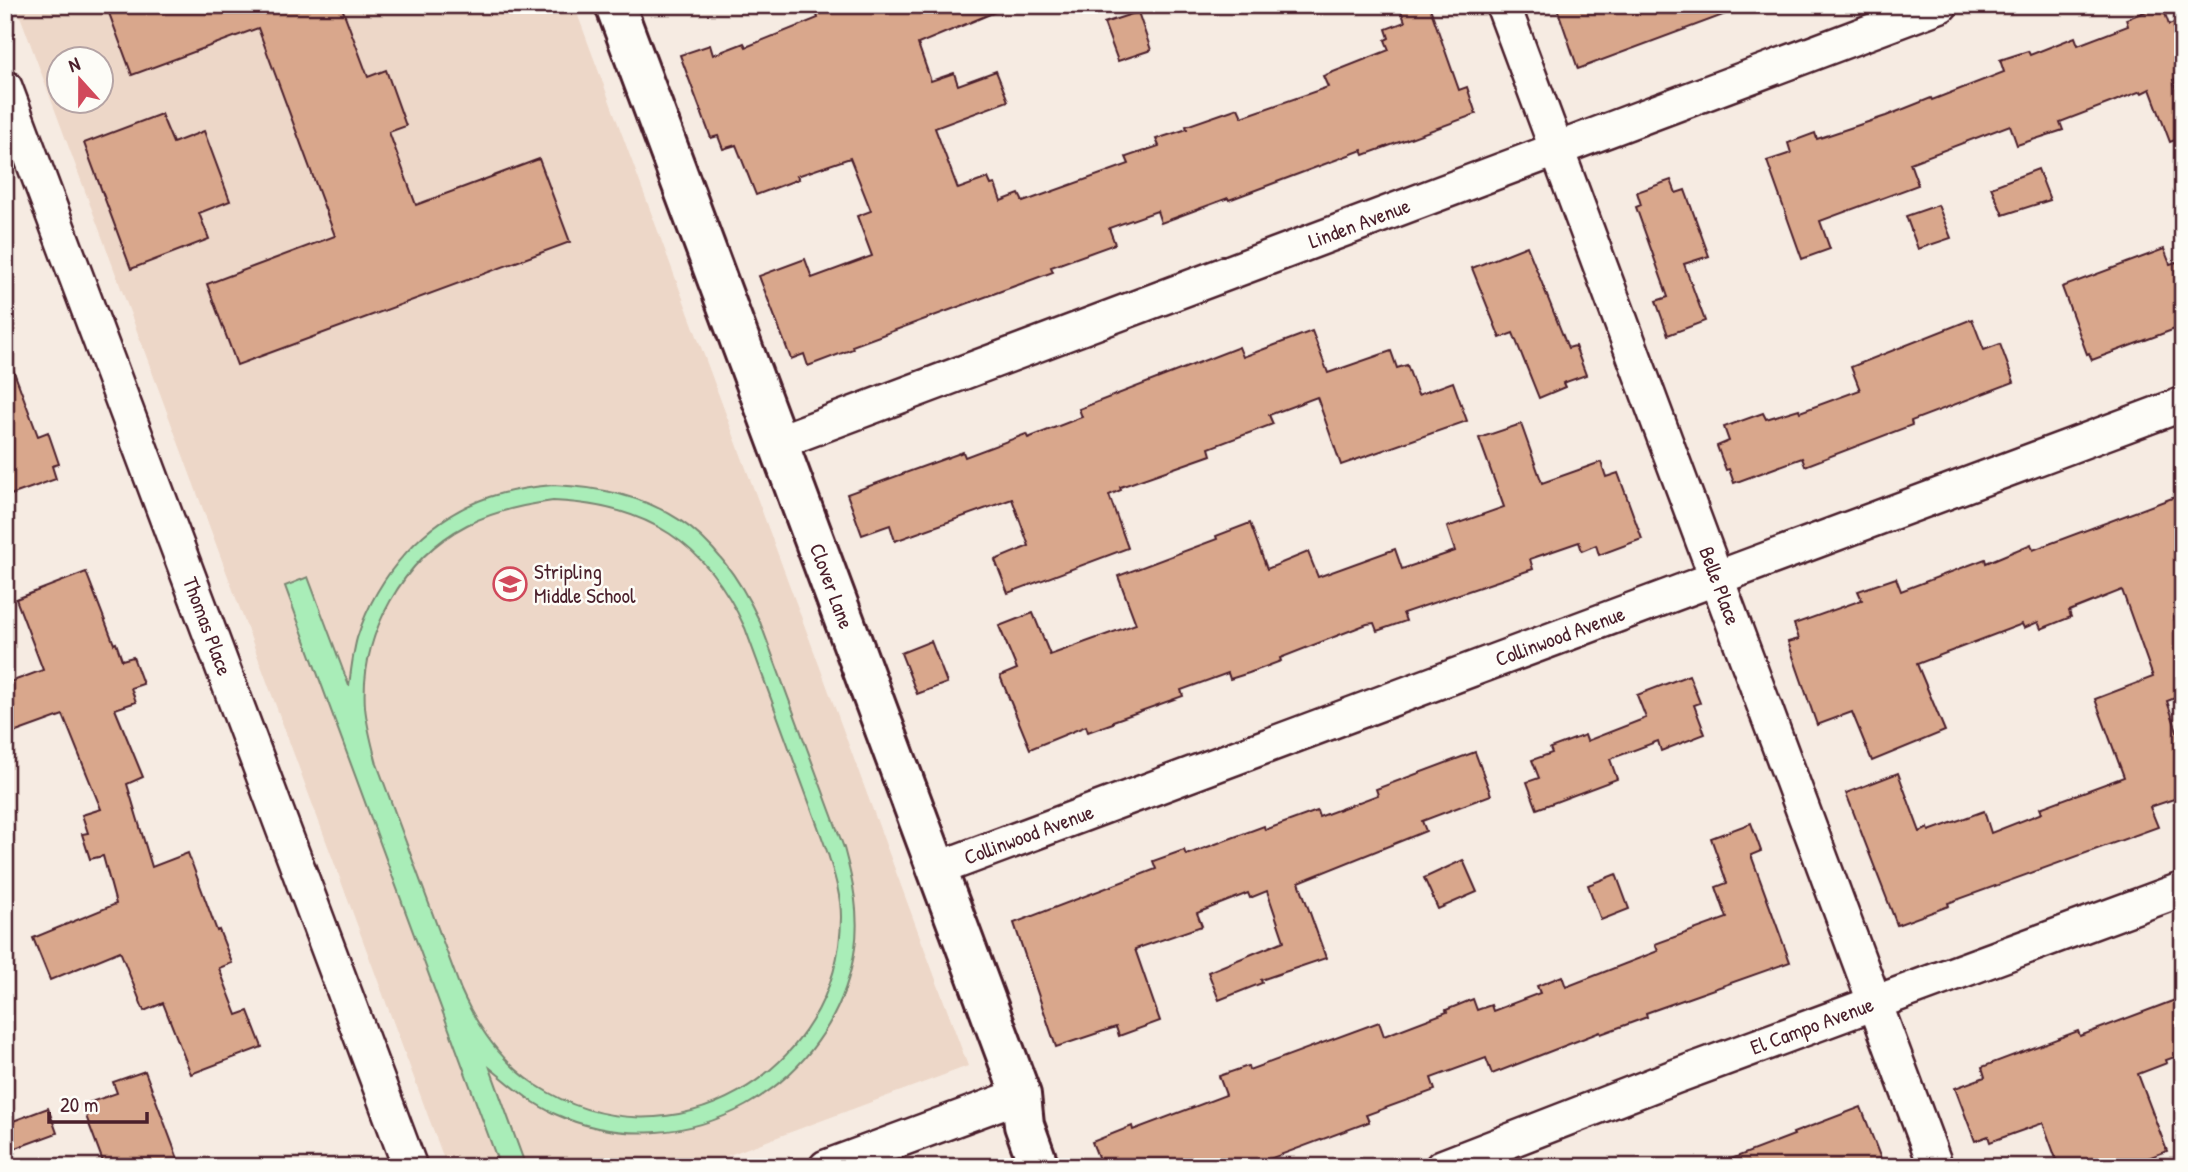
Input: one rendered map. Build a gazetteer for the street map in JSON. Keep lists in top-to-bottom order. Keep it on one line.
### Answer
{"streets":{"street":["Linden Avenue","Clover Lane","Belle Place","Thomas Place","Collinwood Avenue","El Campo Avenue"]},"crossings":[["Linden Avenue","Clover Lane"],["Linden Avenue","Belle Place"],["Clover Lane","Collinwood Avenue"],["Belle Place","Collinwood Avenue"],["Belle Place","El Campo Avenue"]],"places":{"school or university":["Stripling Middle School"]},"scale_bar":"20 m","north":"top"}
